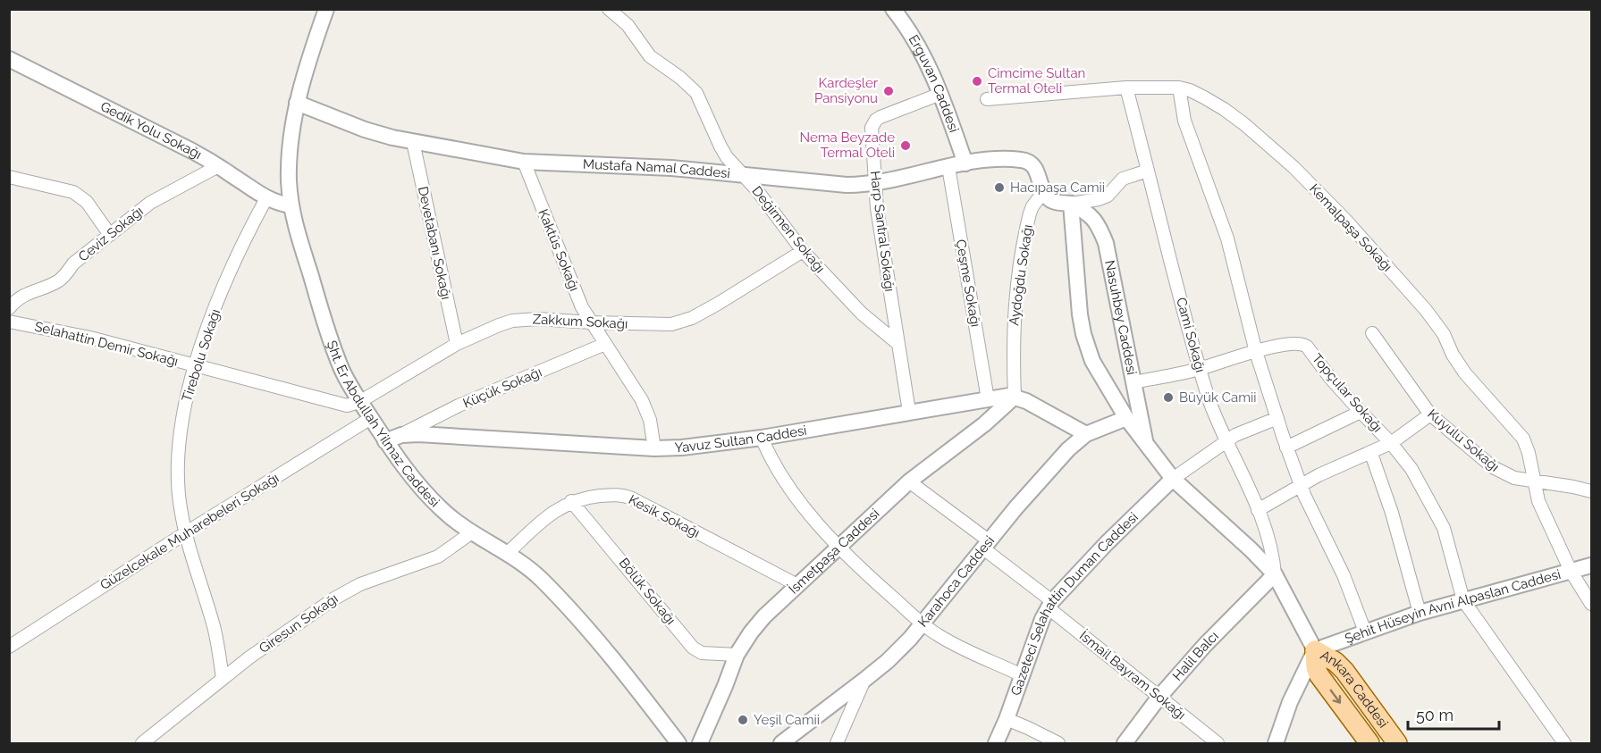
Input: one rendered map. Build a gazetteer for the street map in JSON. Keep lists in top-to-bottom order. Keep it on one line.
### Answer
{"streets":{"main road":["Ankara Caddesi"],"street":["Erguvan Caddesi","Gedik Yolu Sokağı","Mustafa Namal Caddesi","Kemalpaşa Sokağı","Değirmen Sokağı","Harp Santral Sokağı","Ceviz Sokağı","Devetabanı Sokağı","Kaktüs Sokağı","Aydoğdu Sokağı","Çeşme Sokağı","Nasuhbey Caddesi","Zakkum Sokağı","Cami Sokağı","Selahattin Demir Sokağı","Tirebolu Sokağı","Küçük Sokağı","Topçular Sokağı","Şht. Er Abdullah Yilmaz Caddesi","Yavuz Sultan Caddesi","Kuyulu Sokağı","Kesik Sokağı","Güzelcekale Muharebeleri Sokağı","İsmetpaşa Caddesi","Karahoca Caddesi","Bölük Sokağı","Gazeteci Selahattin Duman Caddesi","Şehit Hüseyin Avni Alpaslan Caddesi","Giresun Sokağı","Halil Balcı","İsmail Bayram Sokağı"]},"crossings":[["Erguvan Caddesi","Mustafa Namal Caddesi"],["Erguvan Caddesi","Harp Santral Sokağı"],["Gedik Yolu Sokağı","Ceviz Sokağı"],["Gedik Yolu Sokağı","Tirebolu Sokağı"],["Gedik Yolu Sokağı","Şht. Er Abdullah Yilmaz Caddesi"],["Mustafa Namal Caddesi","Değirmen Sokağı"],["Mustafa Namal Caddesi","Harp Santral Sokağı"],["Mustafa Namal Caddesi","Devetabanı Sokağı"],["Mustafa Namal Caddesi","Kaktüs Sokağı"],["Mustafa Namal Caddesi","Aydoğdu Sokağı"],["Mustafa Namal Caddesi","Çeşme Sokağı"],["Mustafa Namal Caddesi","Nasuhbey Caddesi"],["Mustafa Namal Caddesi","Şht. Er Abdullah Yilmaz Caddesi"],["Kemalpaşa Sokağı","Cami Sokağı"],["Kemalpaşa Sokağı","Kuyulu Sokağı"],["Kemalpaşa Sokağı","Şehit Hüseyin Avni Alpaslan Caddesi"],["Değirmen Sokağı","Harp Santral Sokağı"],["Değirmen Sokağı","Zakkum Sokağı"],["Harp Santral Sokağı","Yavuz Sultan Caddesi"],["Devetabanı Sokağı","Zakkum Sokağı"],["Kaktüs Sokağı","Zakkum Sokağı"],["Kaktüs Sokağı","Küçük Sokağı"],["Kaktüs Sokağı","Yavuz Sultan Caddesi"],["Aydoğdu Sokağı","Nasuhbey Caddesi"],["Aydoğdu Sokağı","Yavuz Sultan Caddesi"],["Aydoğdu Sokağı","İsmetpaşa Caddesi"],["Çeşme Sokağı","Yavuz Sultan Caddesi"],["Nasuhbey Caddesi","Topçular Sokağı"],["Zakkum Sokağı","Selahattin Demir Sokağı"],["Zakkum Sokağı","Şht. Er Abdullah Yilmaz Caddesi"],["Cami Sokağı","Topçular Sokağı"],["Cami Sokağı","Halil Balcı"],["Selahattin Demir Sokağı","Tirebolu Sokağı"],["Selahattin Demir Sokağı","Şht. Er Abdullah Yilmaz Caddesi"],["Tirebolu Sokağı","Güzelcekale Muharebeleri Sokağı"],["Tirebolu Sokağı","Giresun Sokağı"],["Küçük Sokağı","Yavuz Sultan Caddesi"],["Topçular Sokağı","Şehit Hüseyin Avni Alpaslan Caddesi"],["Şht. Er Abdullah Yilmaz Caddesi","Yavuz Sultan Caddesi"],["Şht. Er Abdullah Yilmaz Caddesi","Kesik Sokağı"],["Şht. Er Abdullah Yilmaz Caddesi","Güzelcekale Muharebeleri Sokağı"],["Şht. Er Abdullah Yilmaz Caddesi","Giresun Sokağı"],["Yavuz Sultan Caddesi","İsmetpaşa Caddesi"],["Kesik Sokağı","İsmetpaşa Caddesi"],["Kesik Sokağı","Bölük Sokağı"],["İsmetpaşa Caddesi","Bölük Sokağı"],["İsmetpaşa Caddesi","İsmail Bayram Sokağı"],["Karahoca Caddesi","İsmail Bayram Sokağı"],["Gazeteci Selahattin Duman Caddesi","İsmail Bayram Sokağı"],["Şehit Hüseyin Avni Alpaslan Caddesi","Ankara Caddesi"],["Halil Balcı","İsmail Bayram Sokağı"]],"places":["Cimcime Sultan Termal Oteli","Kardeşler Pansiyonu","Nema Beyzade Termal Oteli","Hacıpaşa Camii","Büyük Camii","Yeşil Camii"],"scale_bar":"50 m"}
